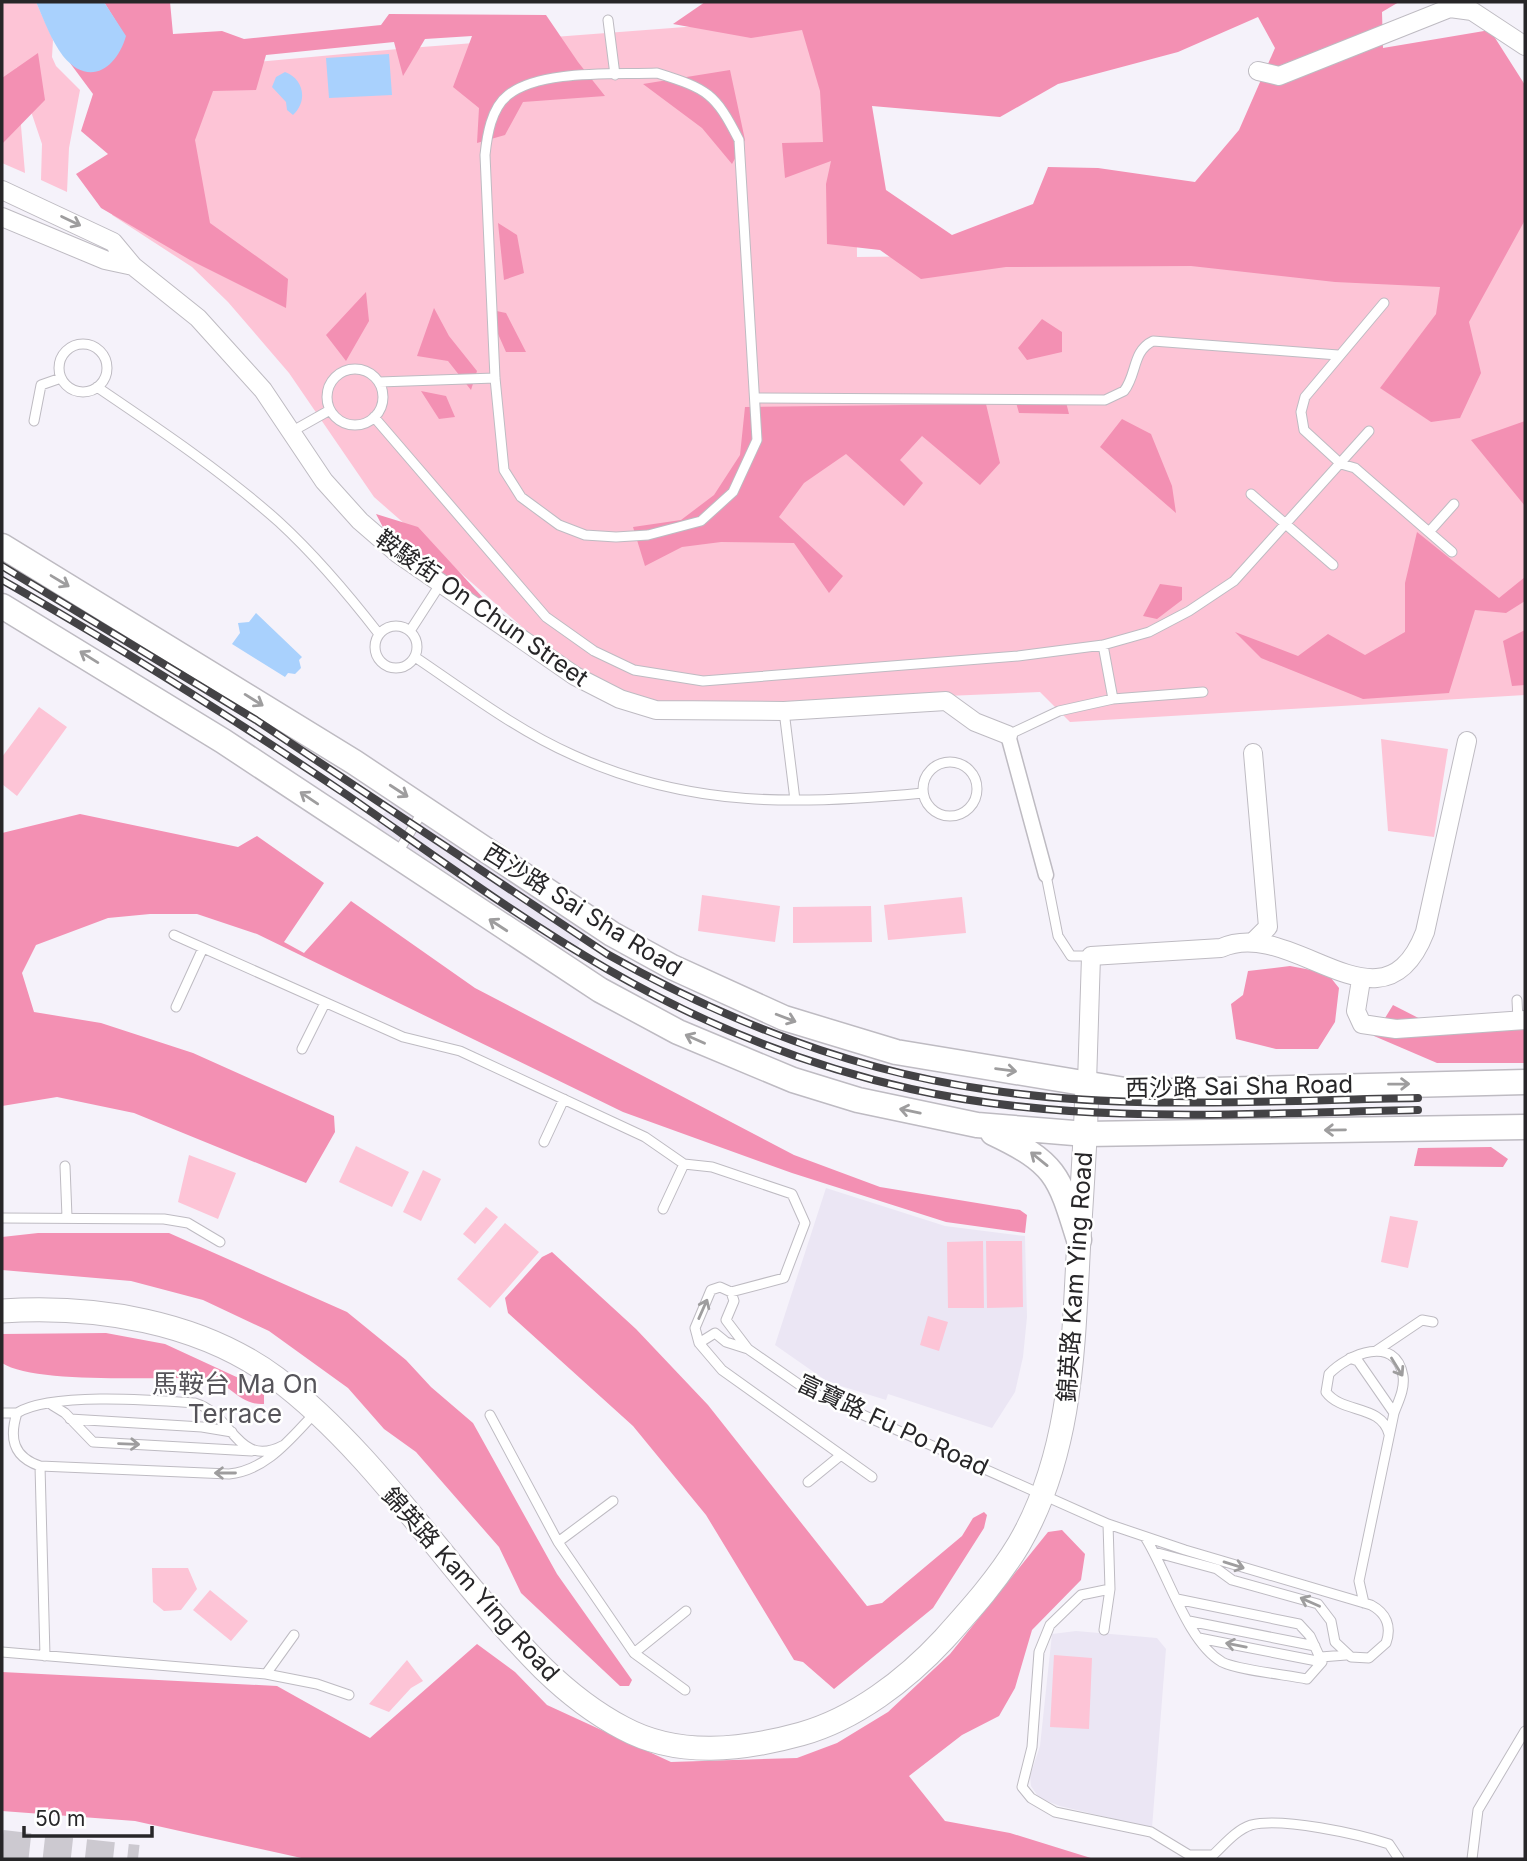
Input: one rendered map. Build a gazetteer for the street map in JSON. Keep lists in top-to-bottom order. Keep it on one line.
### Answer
{"streets":{"main road":["西沙路 Sai Sha Road"],"street":["鞍駿街 On Chun Street","錦英路 Kam Ying Road"],"lane":["富寶路 Fu Po Road"]},"crossings":[["西沙路 Sai Sha Road","錦英路 Kam Ying Road"],["錦英路 Kam Ying Road","富寶路 Fu Po Road"]],"districts":["馬鞍台 Ma On Terrace"],"scale_bar":"50 m"}
